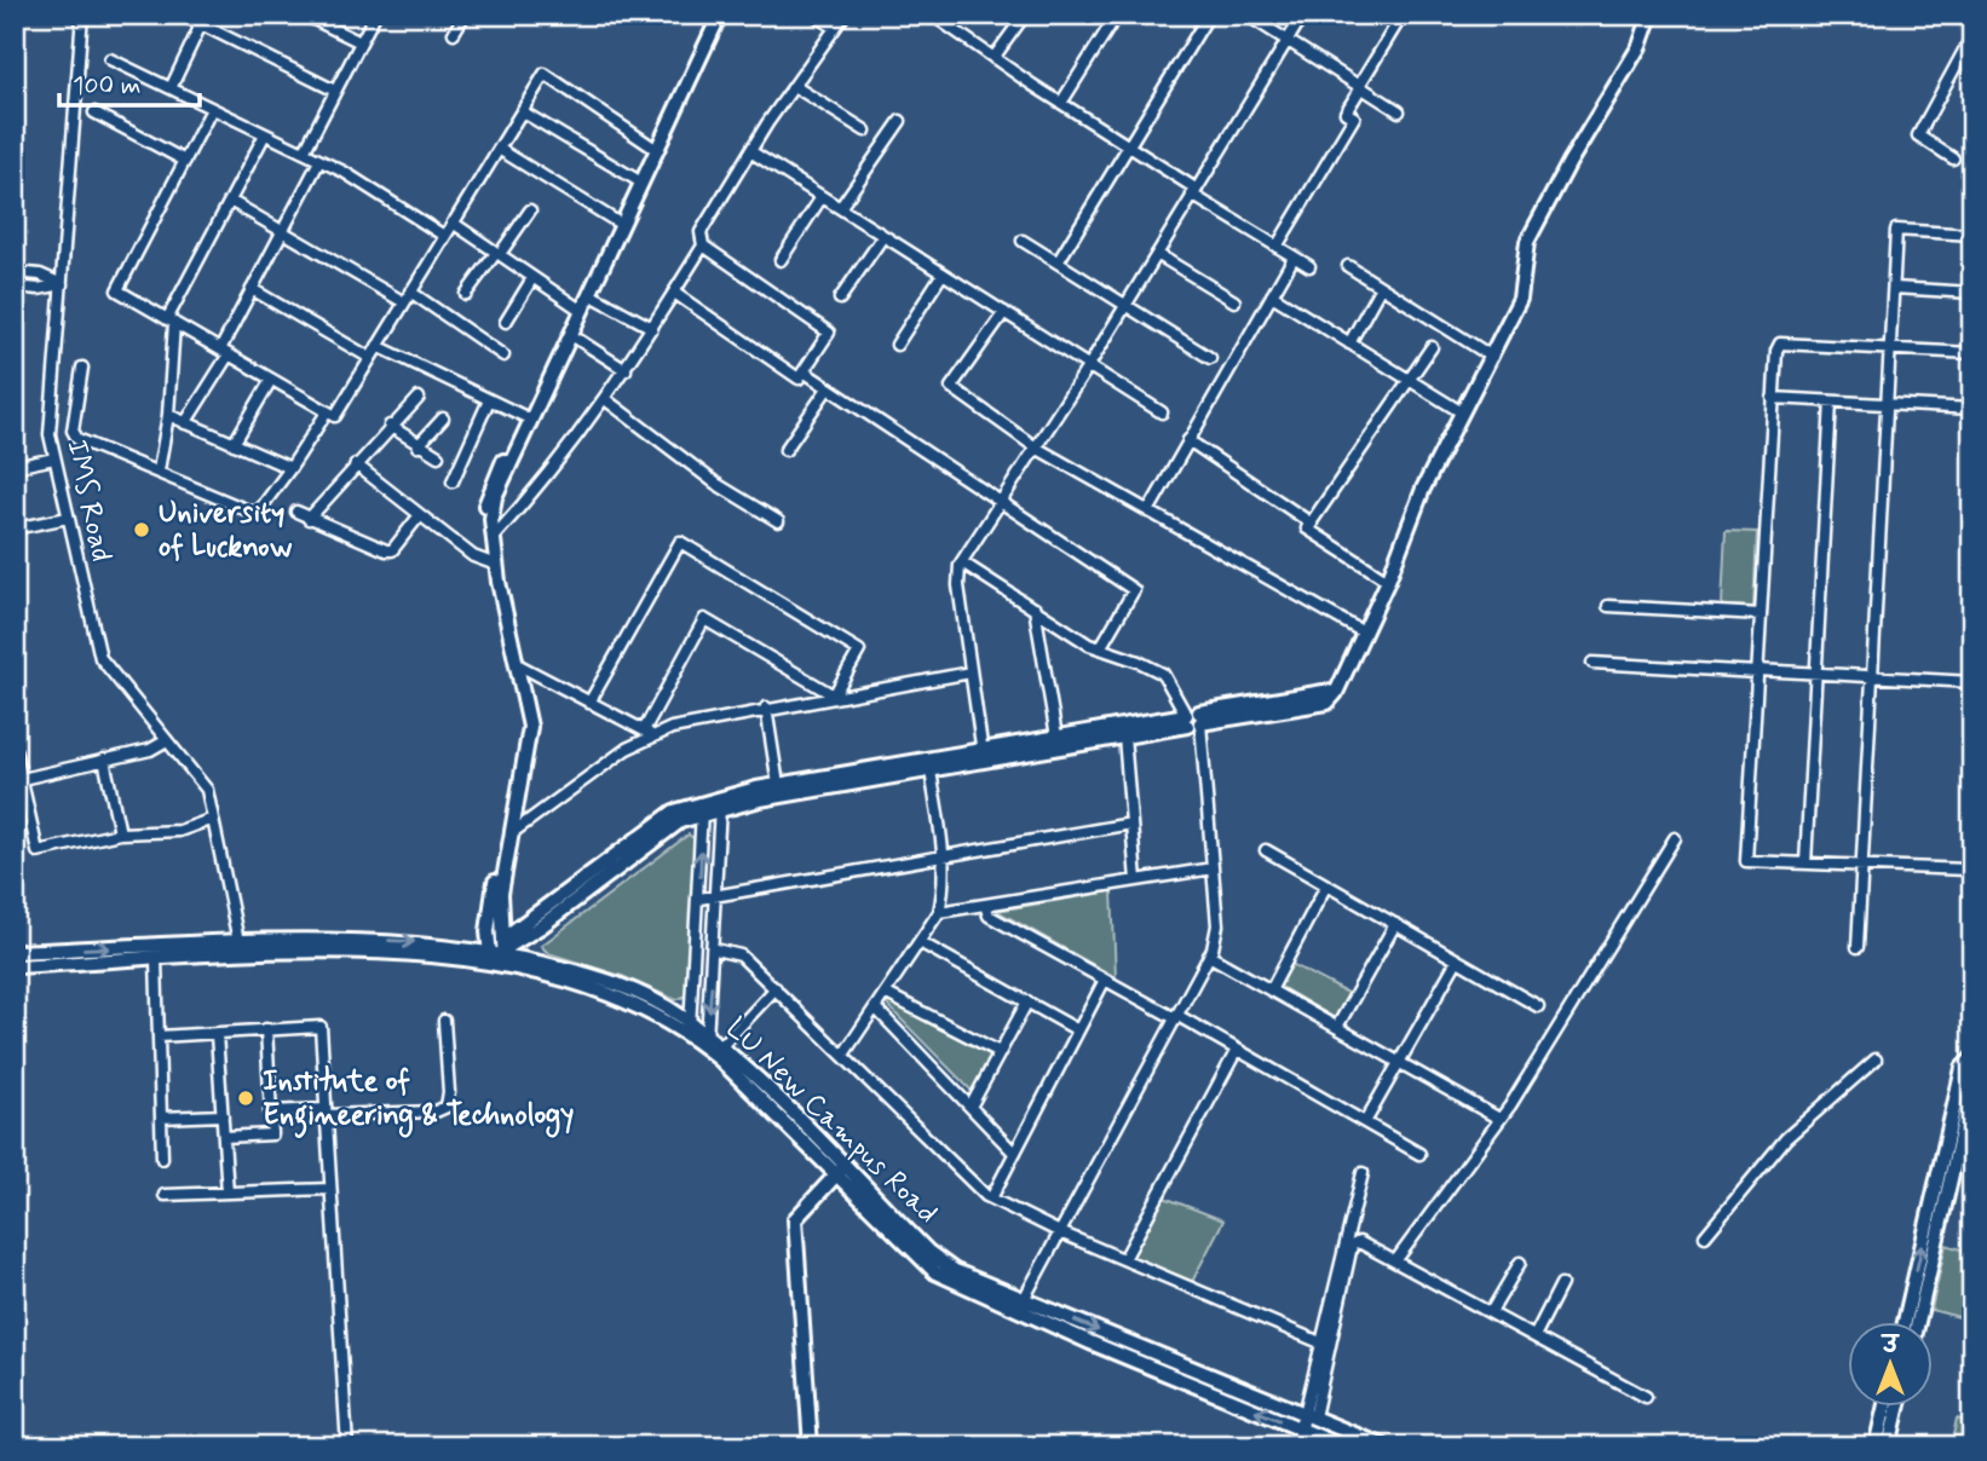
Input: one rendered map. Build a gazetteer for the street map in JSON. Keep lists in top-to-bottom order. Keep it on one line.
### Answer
{"streets":{"street":["IMS Road","LU New Campus Road"]},"crossings":[["IMS Road","LU New Campus Road"]],"places":["University of Lucknow","Institute of Engineering & Technology"],"scale_bar":"100 m","north":"top"}
